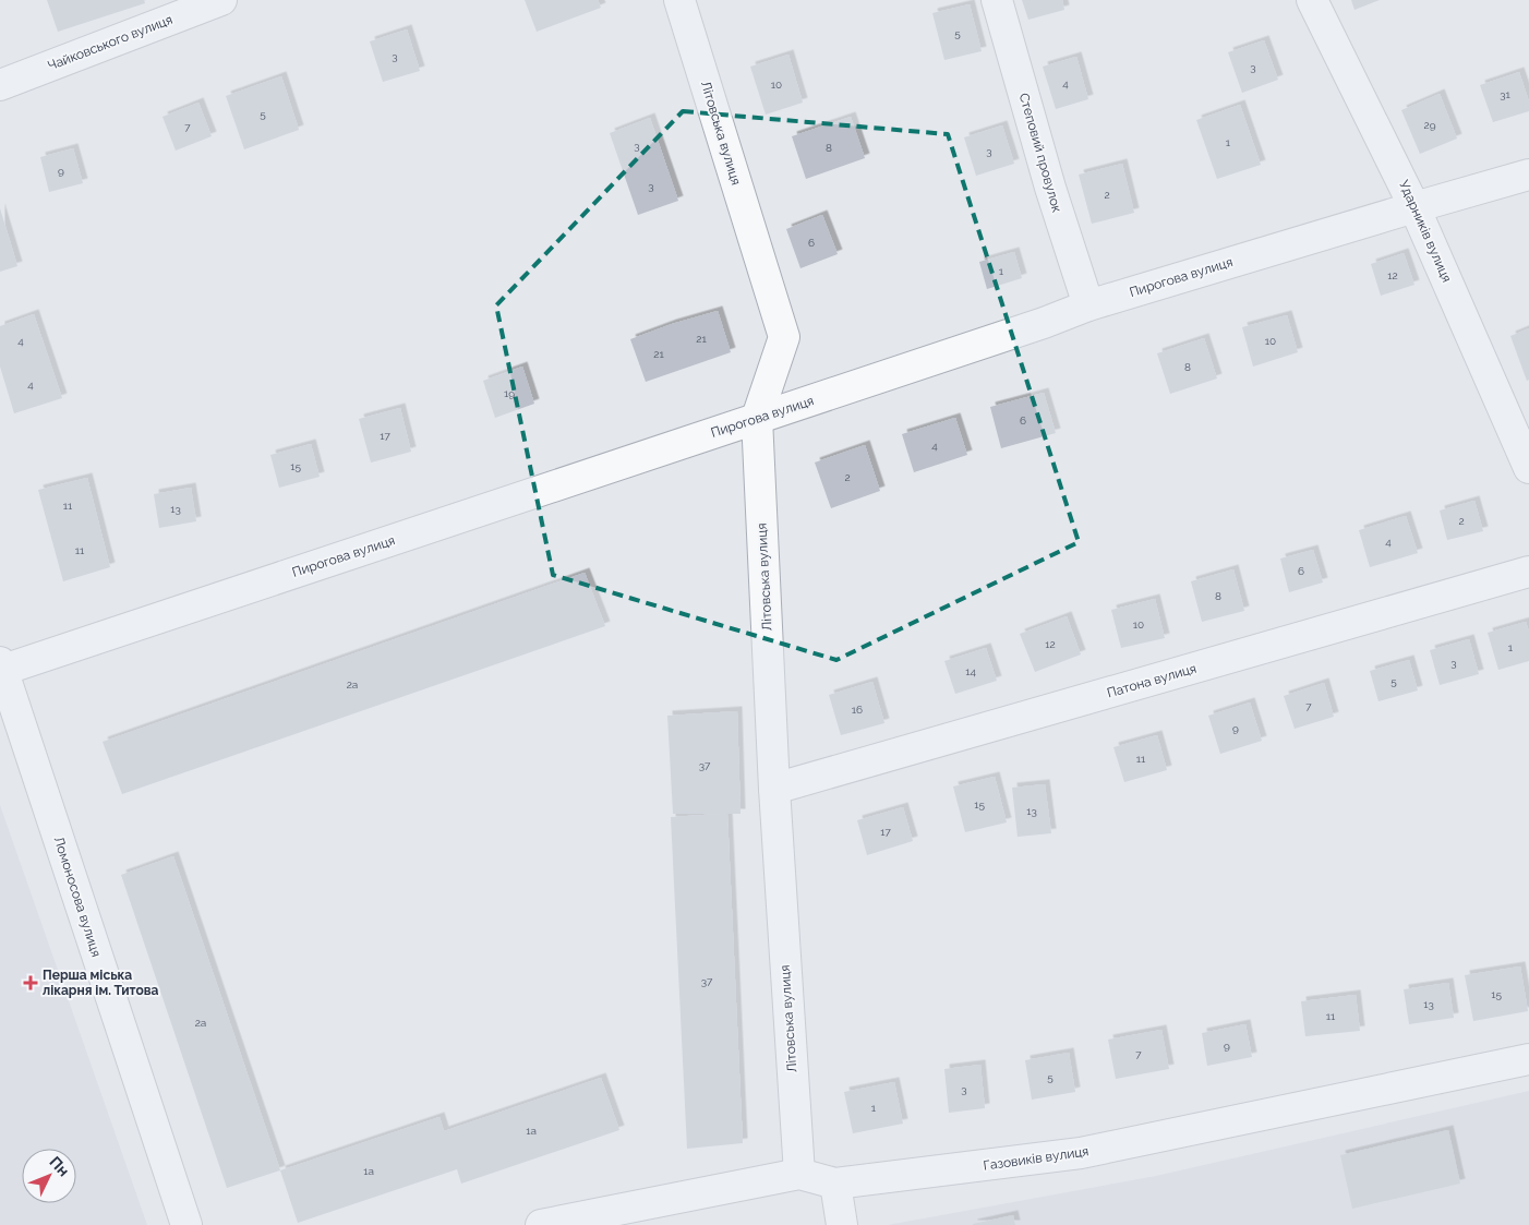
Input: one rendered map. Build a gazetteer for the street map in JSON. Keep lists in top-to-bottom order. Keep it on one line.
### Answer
{"streets":{"street":["Чайковського вулиця","Літовська вулиця","Степовий провулок","Ударників вулиця","Пирогова вулиця","Патона вулиця","Ломоносова вулиця","Газовиків вулиця"]},"crossings":[["Літовська вулиця","Пирогова вулиця"],["Літовська вулиця","Патона вулиця"],["Літовська вулиця","Газовиків вулиця"],["Степовий провулок","Пирогова вулиця"],["Ударників вулиця","Пирогова вулиця"],["Пирогова вулиця","Ломоносова вулиця"]],"places":{"health":["Перша міська лікарня ім. Титова"]},"house_numbers":["5","3","3","4","10","31","5","29","7","1","3","8","3","9","3","2","6","1","12","21","4","10","21","8","4","19","6","17","4","15","2","11","13","2","4","11","6","8","10","12","1","3","14","5","2а","7","16","9","11","37","15","13","17","37","15","13","11","2а","9","7","5","3","1","1а","1а"],"north":"top right"}
